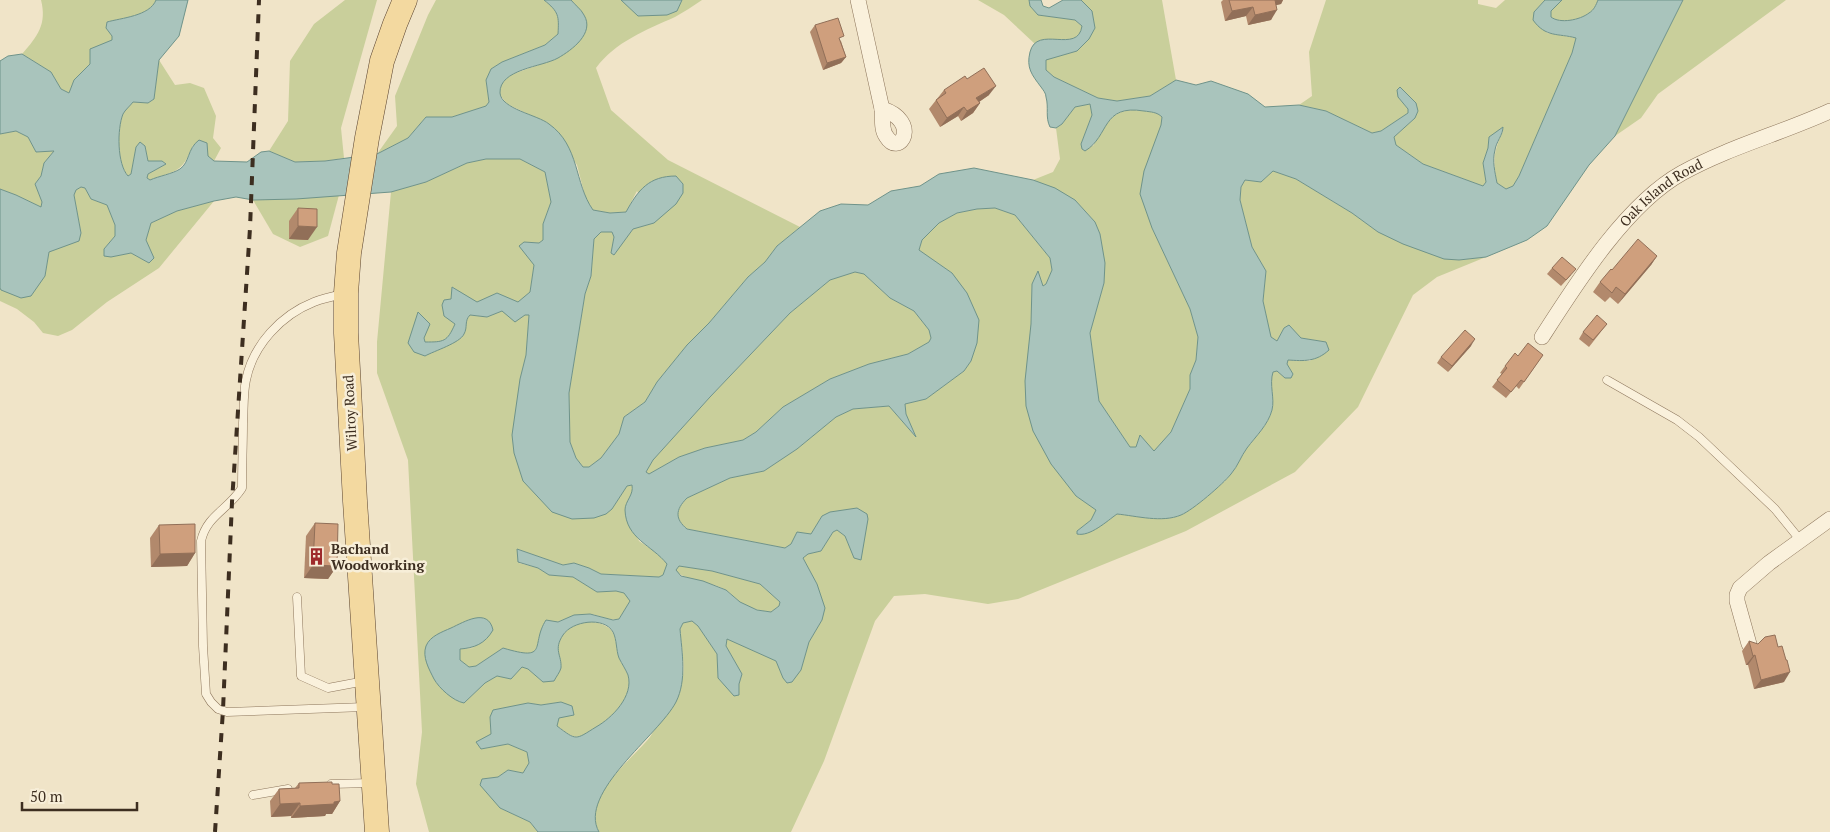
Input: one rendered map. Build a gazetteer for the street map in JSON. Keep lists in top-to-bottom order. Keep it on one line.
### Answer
{"streets":{"main road":["Wilroy Road"],"street":["Oak Island Road"]},"places":{"building":["Bachand Woodworking"]},"scale_bar":"50 m"}
